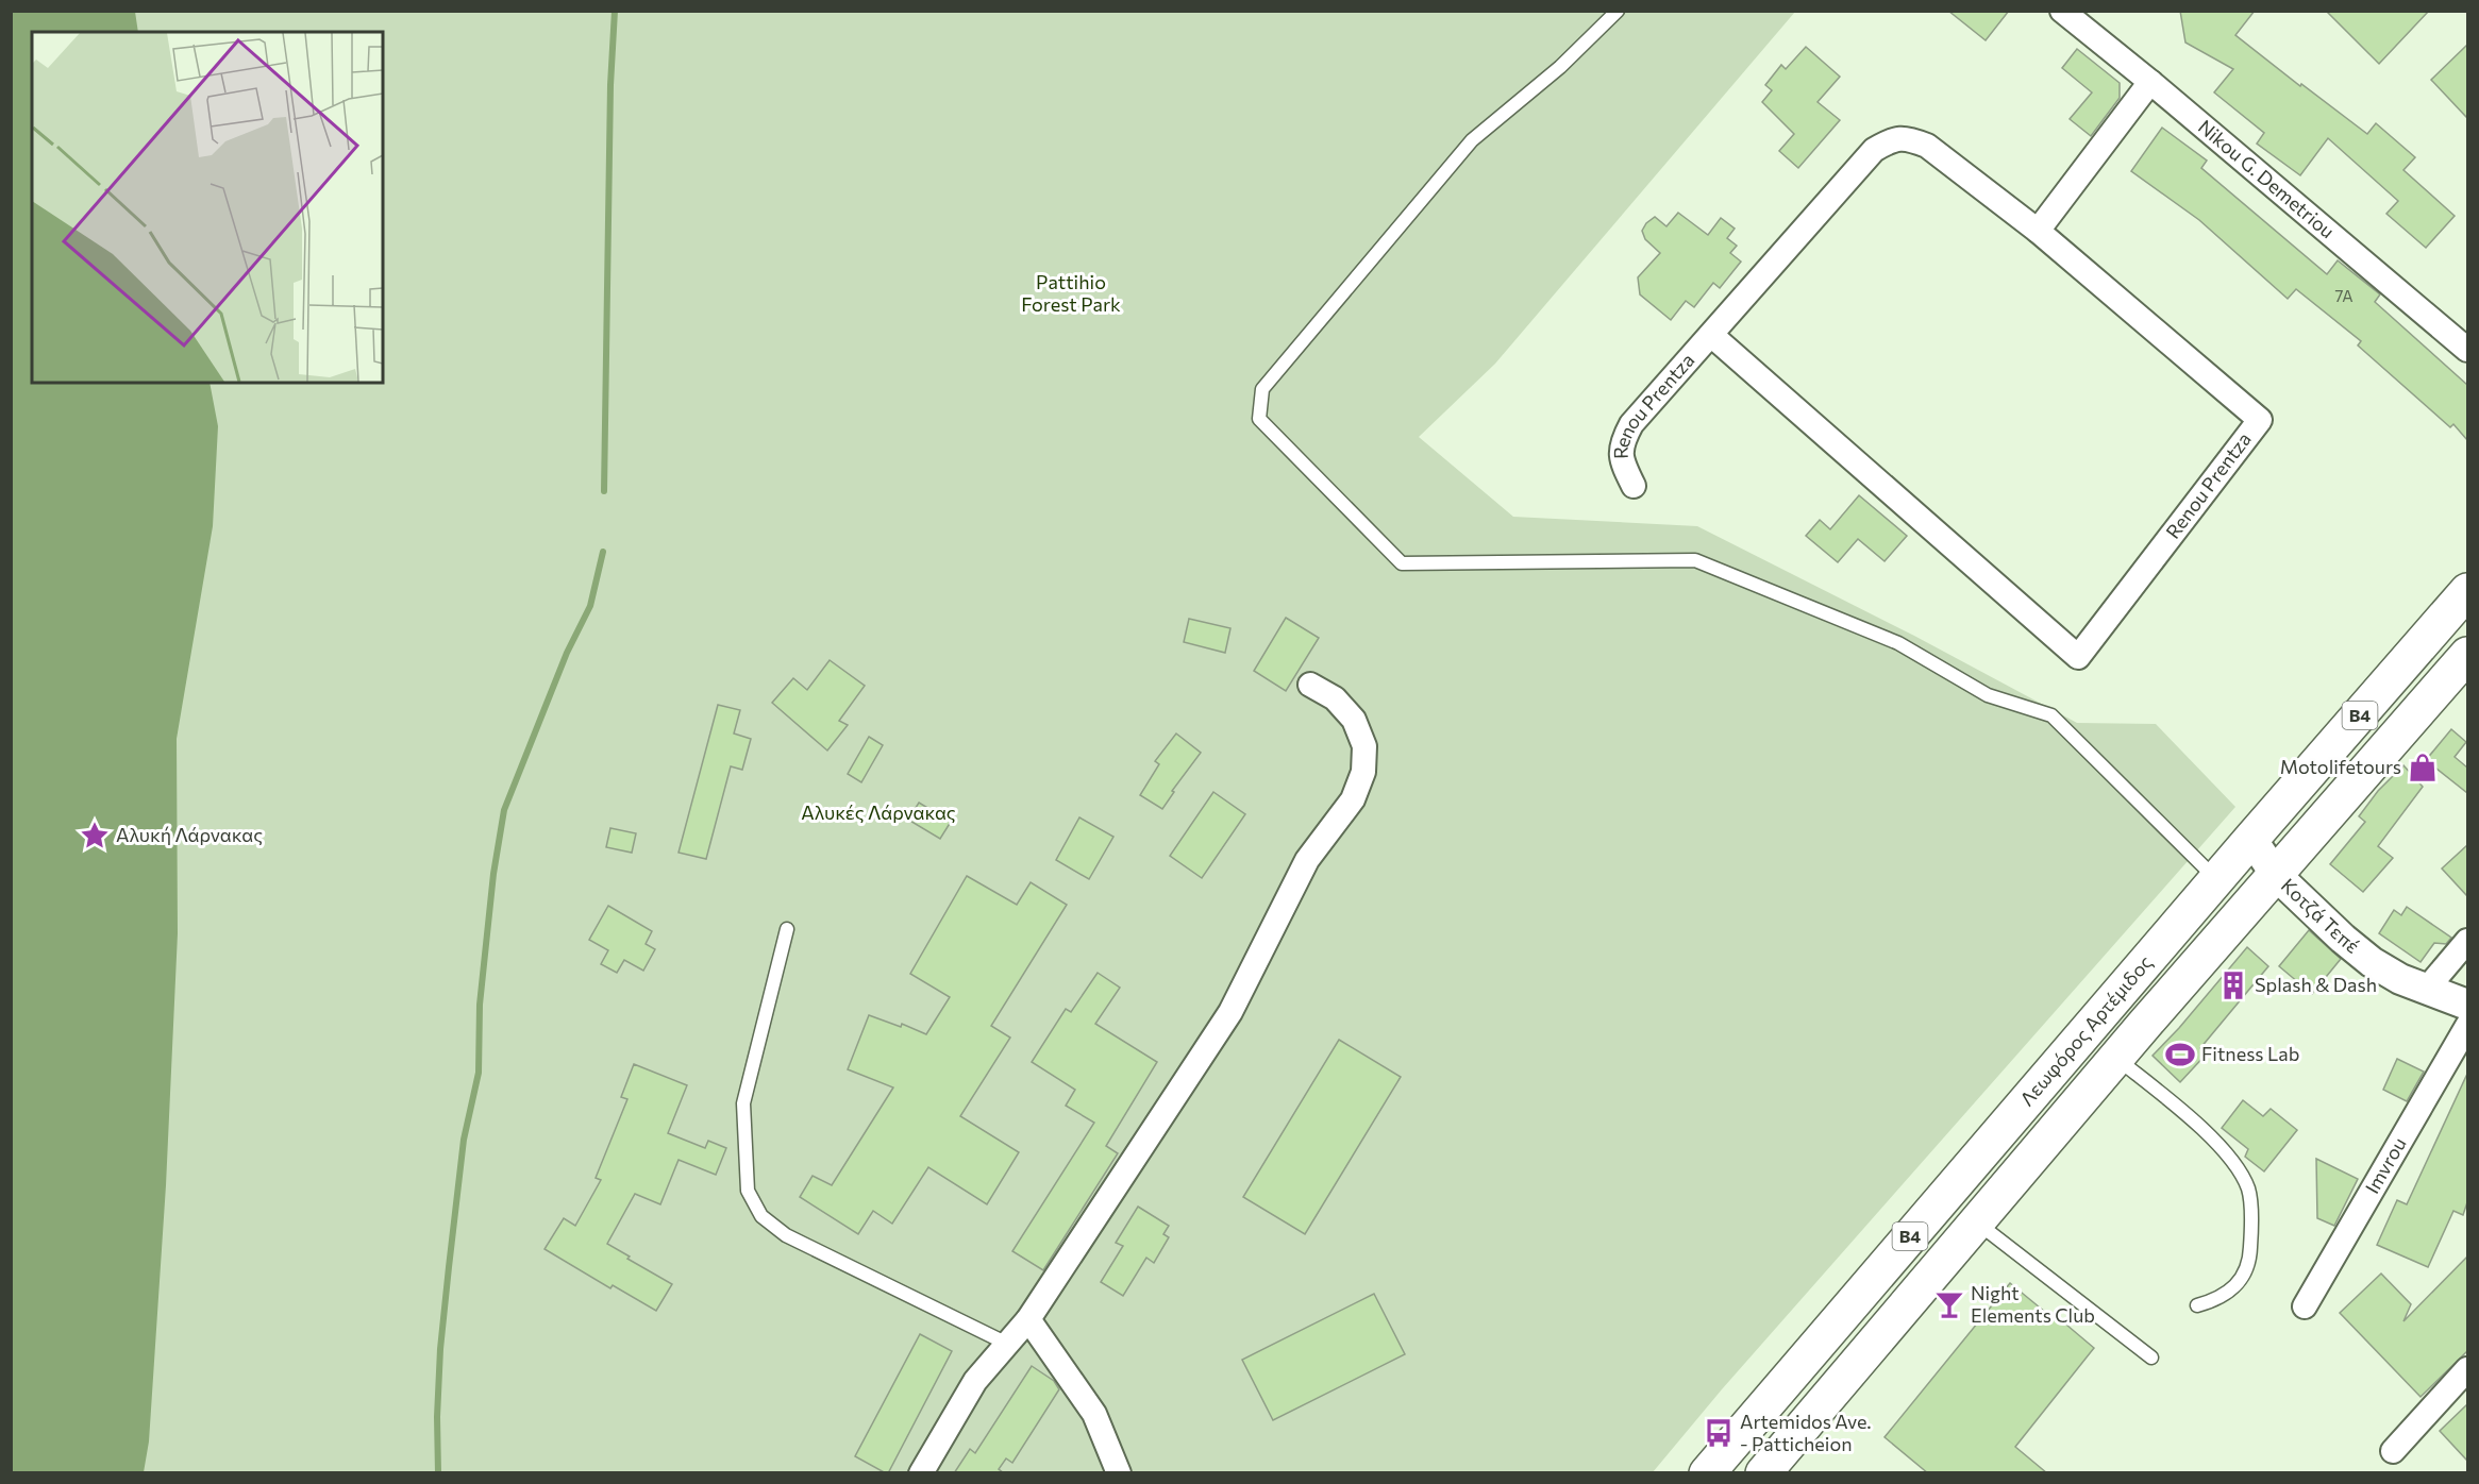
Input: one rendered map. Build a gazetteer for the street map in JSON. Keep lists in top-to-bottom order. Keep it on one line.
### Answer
{"streets":{"main road":["B4","Λεωφόρος Αρτέμιδος"],"street":["Nikou G. Demetriou","Renou Prentza","Κοτζά Τεπέ","Imvrou"]},"crossings":[["Κοτζά Τεπέ","Λεωφόρος Αρτέμιδος"]],"parks":["Pattihio Forest Park","Αλυκές Λάρνακας"],"places":{"shop":["Motolifetours"],"place":["Αλυκή Λάρνακας"],"building":["Splash & Dash"],"sports":["Fitness Lab"],"bar":["Night Elements Club"],"bus stop":["Artemidos Ave. - Patticheion"]},"house_numbers":["7A"]}
